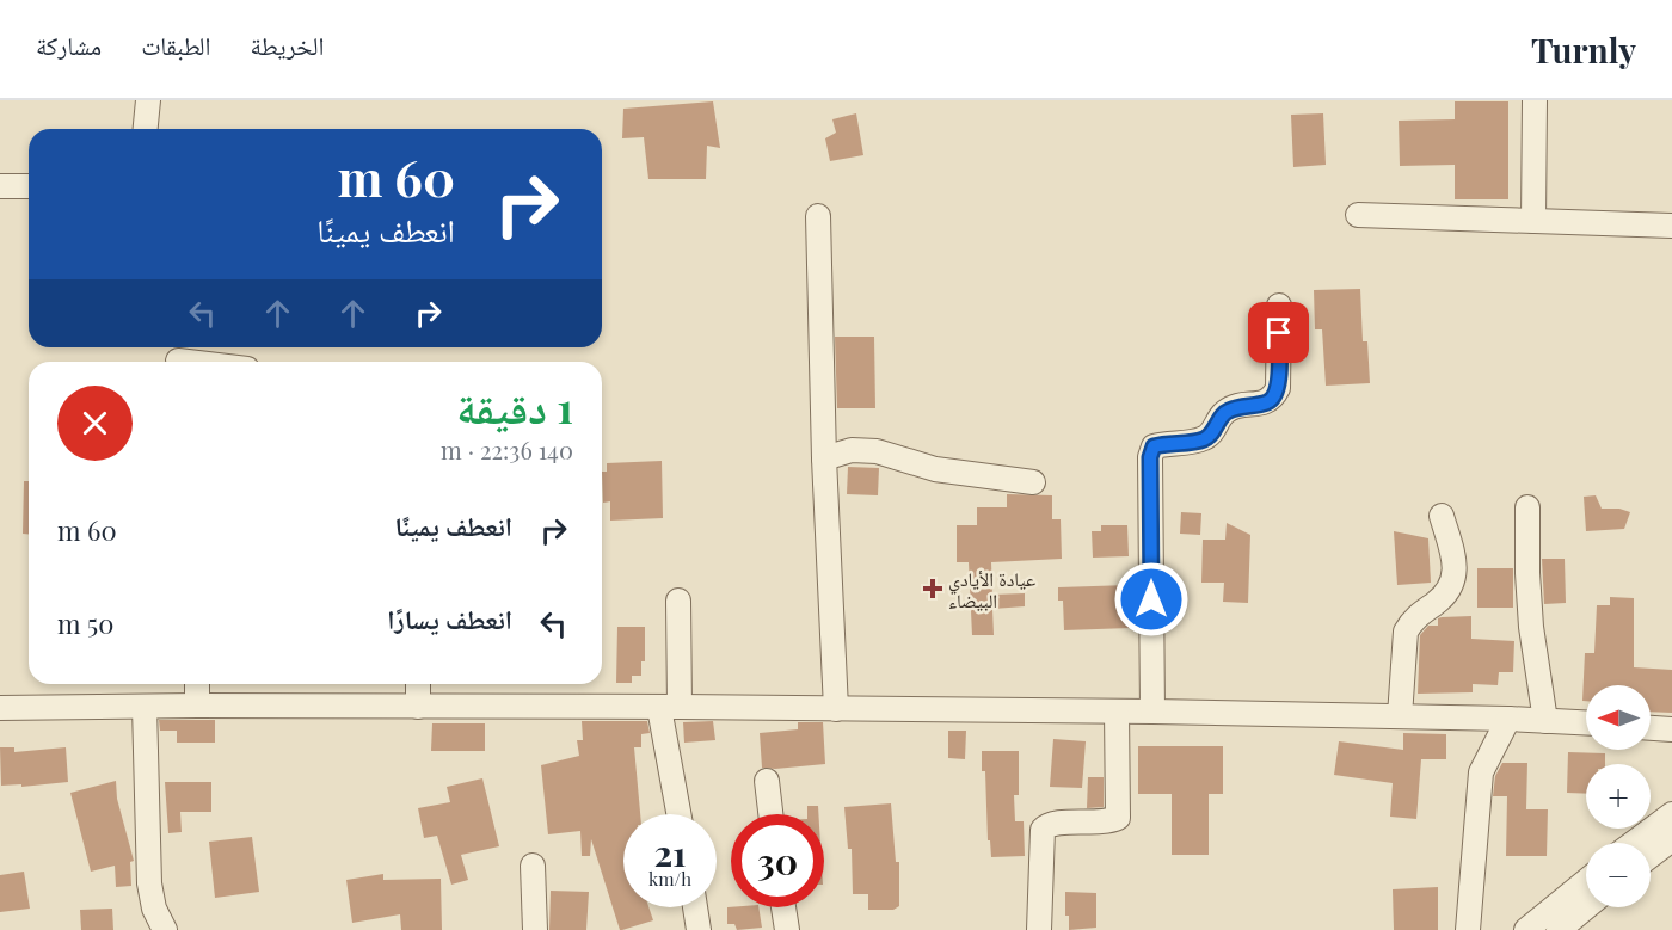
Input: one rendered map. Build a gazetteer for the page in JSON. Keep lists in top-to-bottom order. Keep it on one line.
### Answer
{"places":{"health":["عيادة الأيادي البيضاء"]},"north":"left","page":{"header":"Turnly","nav":["الخريطة","الطبقات","مشاركة"],"turn":["60 m","انعطف يمينًا"],"heading":["1 دقيقة","140 m · 22:36"],"list":[{"name":"انعطف يمينًا","value":"60 m"},{"name":"انعطف يسارًا","value":"50 m"}],"map_buttons":["+","−"],"speed":"21 km/h","limit":"30"}}
